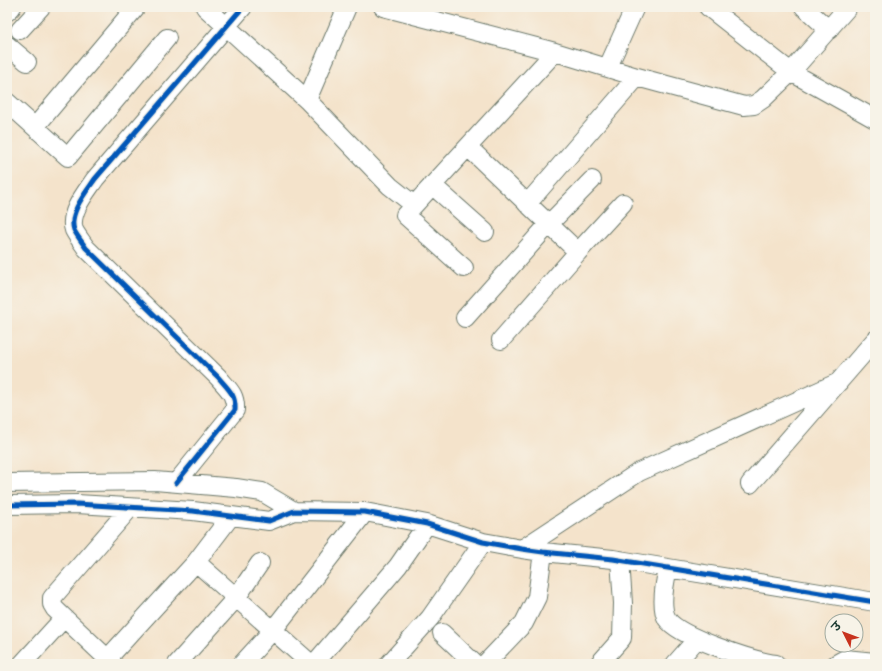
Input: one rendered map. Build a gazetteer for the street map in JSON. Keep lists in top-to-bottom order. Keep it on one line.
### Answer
{"north":"top left"}
